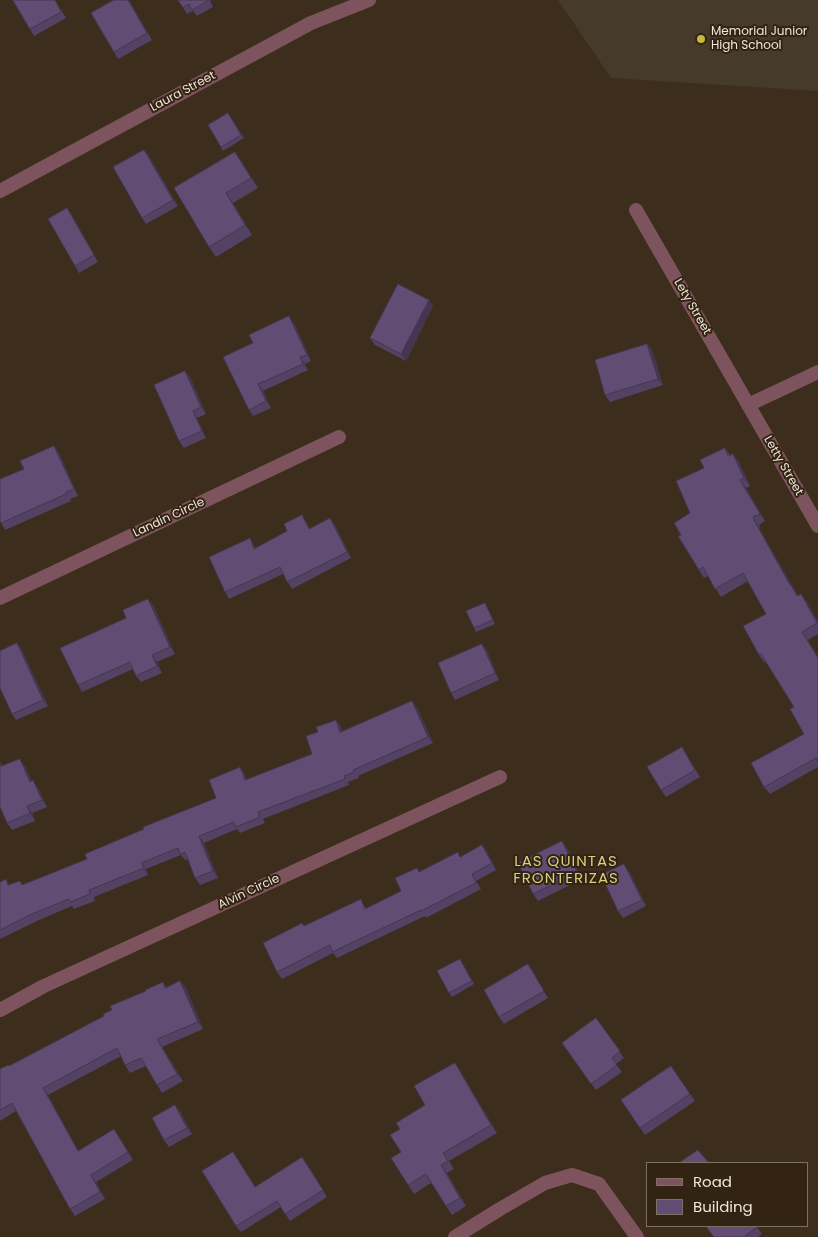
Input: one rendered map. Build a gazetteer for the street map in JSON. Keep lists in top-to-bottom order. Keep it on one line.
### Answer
{"streets":{"street":["Laura Street","Lety Street","Letty Street","Landin Circle","Alvin Circle"]},"crossings":[["Lety Street","Letty Street"]],"districts":["LAS QUINTAS FRONTERIZAS"],"places":["Memorial Junior High School"],"legend":["Road","Building"]}
